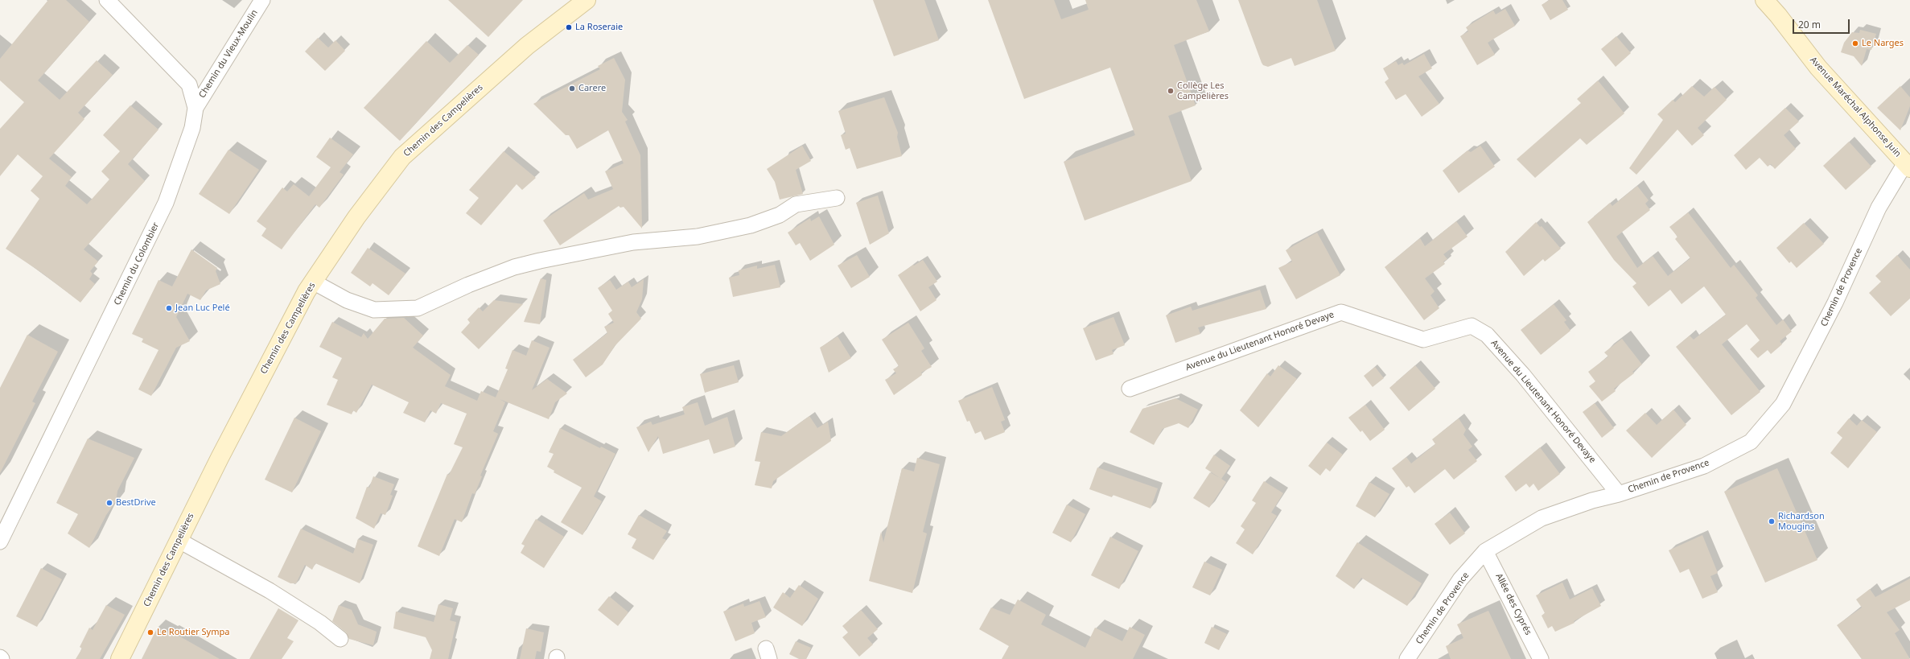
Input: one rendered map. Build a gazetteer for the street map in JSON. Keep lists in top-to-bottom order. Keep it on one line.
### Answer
{"streets":{"main road":["Avenue Maréchal Alphonse Juin","Chemin des Campelières"],"street":["Chemin du Vieux-Moulin","Chemin du Colombier","Chemin de Provence","Avenue du Lieutenant Honoré Devaye","Allée des Cyprés"]},"crossings":[["Chemin du Vieux-Moulin","Chemin du Colombier"],["Avenue Maréchal Alphonse Juin","Chemin de Provence"],["Chemin de Provence","Avenue du Lieutenant Honoré Devaye"],["Chemin de Provence","Allée des Cyprés"]],"places":["La Roseraie","Le Narges","Carere","Collège Les Campelières","Jean Luc Pelé","BestDrive","Richardson Mougins","Le Routier Sympa"],"scale_bar":"20 m"}
